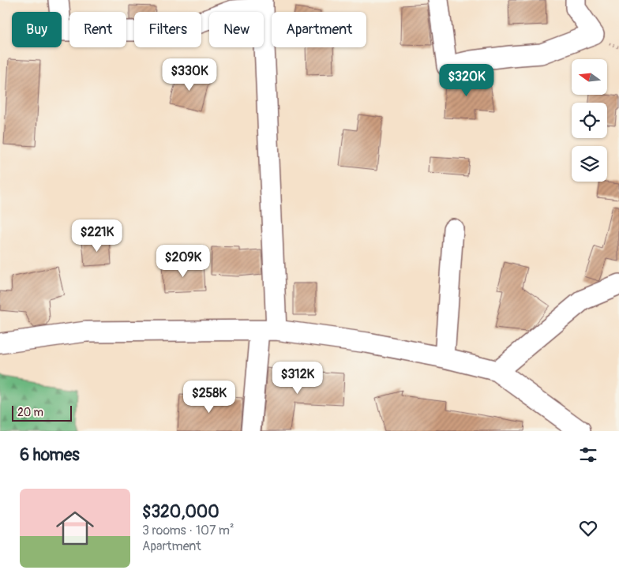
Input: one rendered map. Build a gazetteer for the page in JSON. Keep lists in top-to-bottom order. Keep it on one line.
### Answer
{"scale_bar":"20 m","north":"left","page":{"chip":["Buy","Rent","Filters","New","Apartment"],"price":["$330K","$320K","$221K","$209K","$312K","$258K"],"scale":"20 m","heading":"6 homes","list":[{"name":"$320,000","note":"3 rooms · 107 m² · Apartment"}]}}
